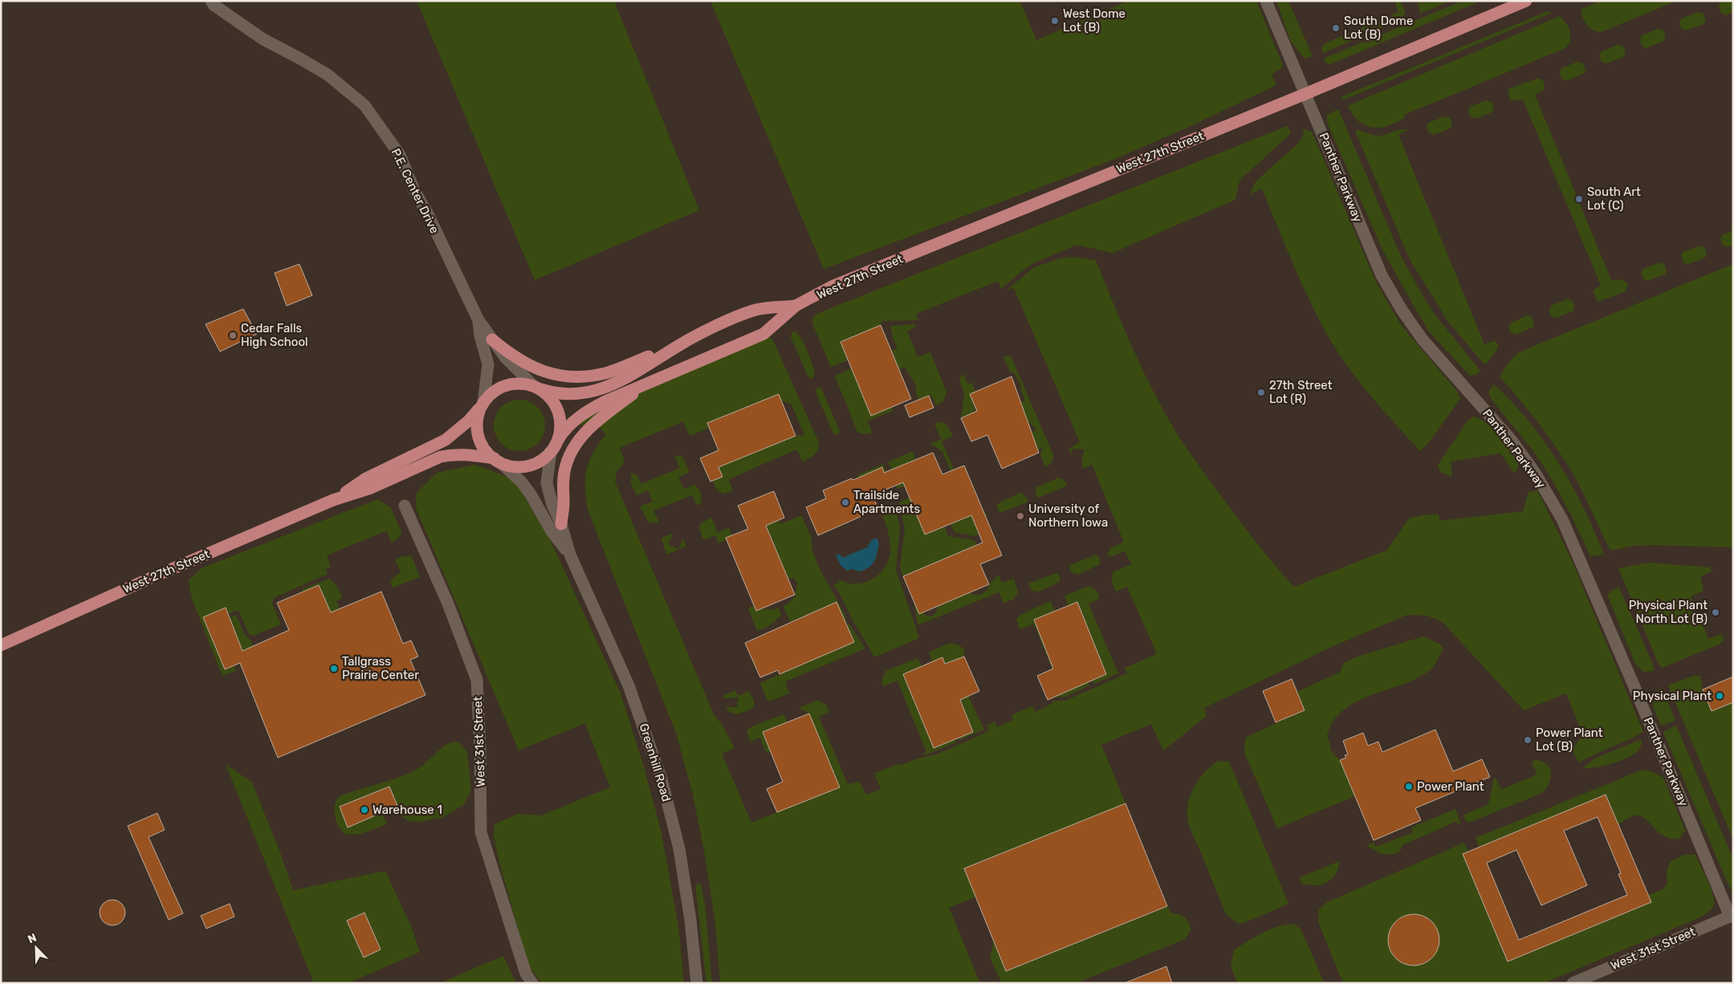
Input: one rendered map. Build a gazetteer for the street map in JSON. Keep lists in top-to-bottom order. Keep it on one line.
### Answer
{"streets":{"main road":["West 27th Street"],"street":["Panther Parkway","P.E. Center Drive","West 31st Street","Greenhill Road"]},"crossings":[["West 27th Street","Panther Parkway"],["West 27th Street","P.E. Center Drive"],["West 27th Street","Greenhill Road"],["Panther Parkway","West 31st Street"],["P.E. Center Drive","Greenhill Road"]],"places":["West Dome Lot (B)","South Dome Lot (B)","South Art Lot (C)","Cedar Falls High School","27th Street Lot (R)","Trailside Apartments","University of Northern Iowa","Physical Plant North Lot (B)","Tallgrass Prairie Center","Physical Plant","Power Plant Lot (B)","Power Plant","Warehouse 1"],"north":"top left"}
